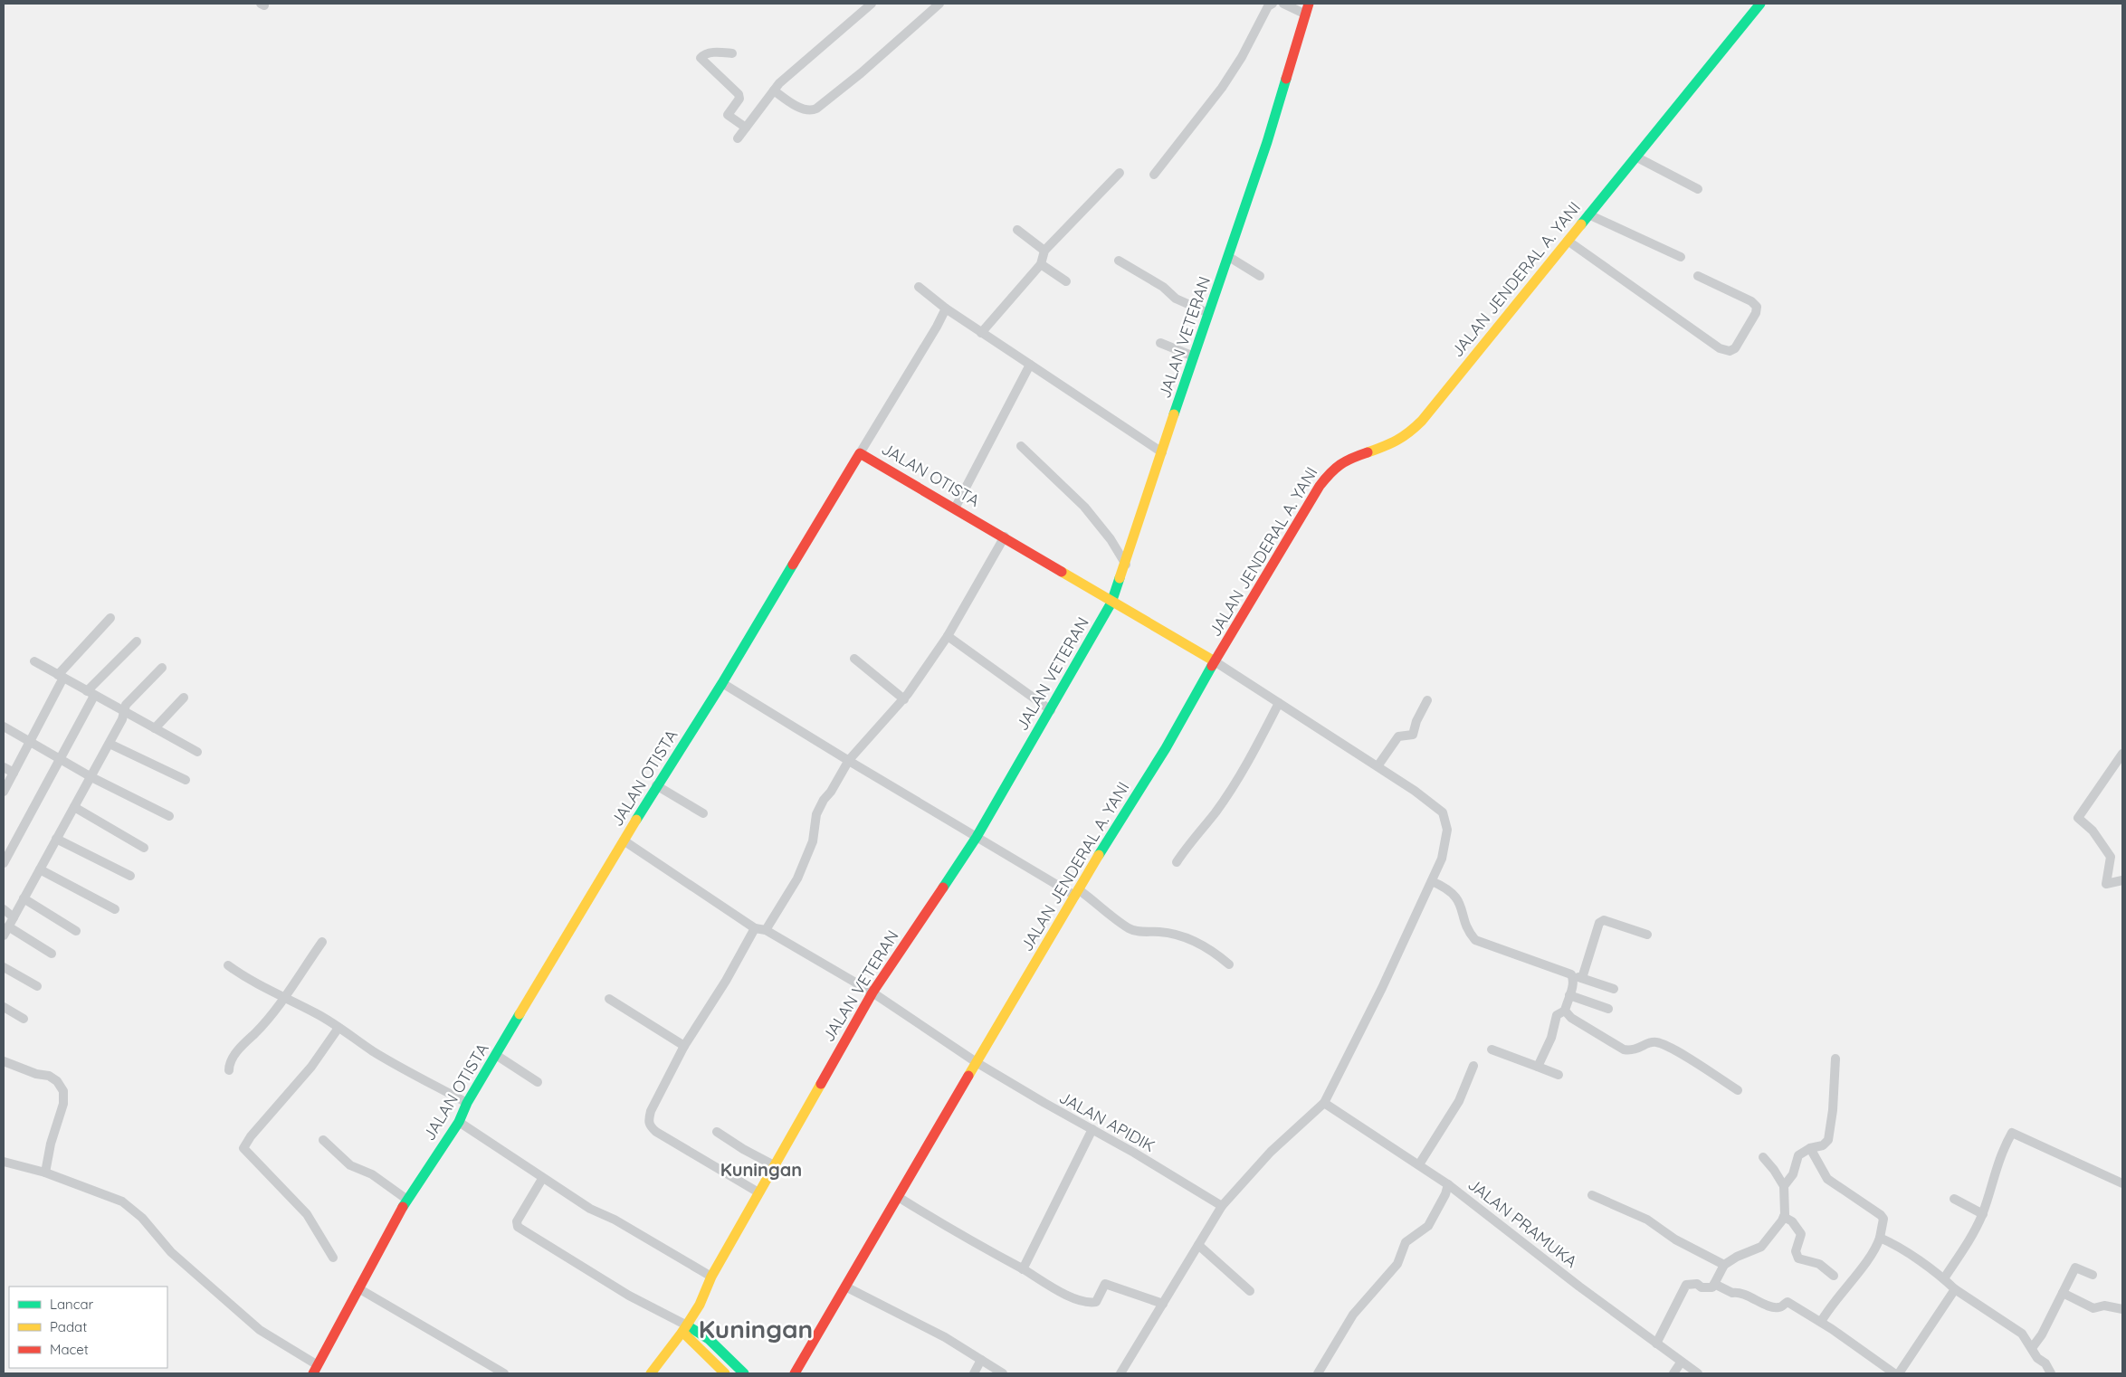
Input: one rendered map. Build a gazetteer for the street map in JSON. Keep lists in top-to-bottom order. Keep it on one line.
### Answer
{"streets":{"main road":["JALAN JENDERAL A. YANI","JALAN VETERAN","JALAN OTISTA"],"street":["JALAN APIDIK","JALAN PRAMUKA"]},"crossings":[["JALAN JENDERAL A. YANI","JALAN OTISTA"],["JALAN JENDERAL A. YANI","JALAN APIDIK"],["JALAN VETERAN","JALAN OTISTA"],["JALAN VETERAN","JALAN APIDIK"]],"districts":["Kuningan","Kuningan"],"legend":["Lancar","Padat","Macet"]}
